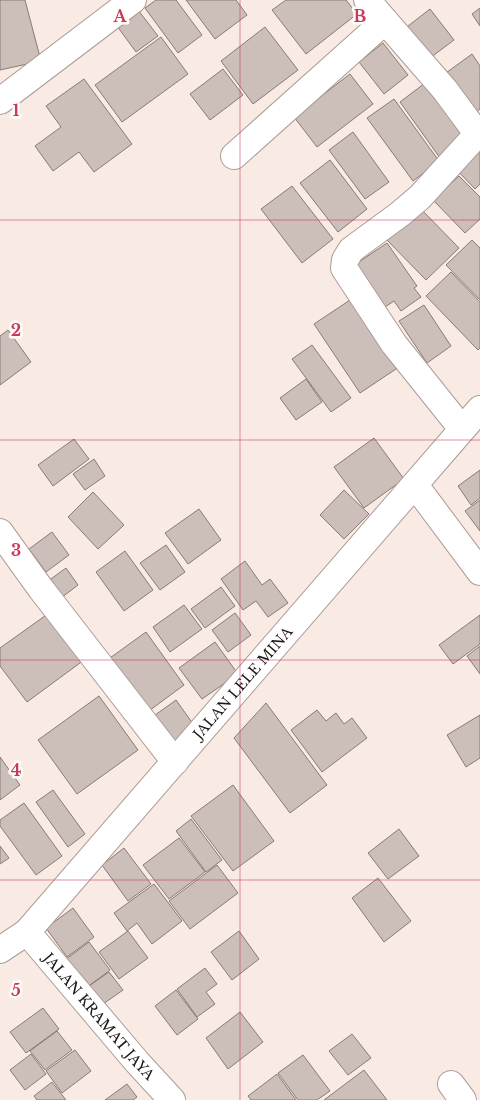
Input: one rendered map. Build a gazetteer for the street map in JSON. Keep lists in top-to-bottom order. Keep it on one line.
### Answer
{"streets":{"street":["JALAN LELE MINA","JALAN KRAMAT JAYA"]},"crossings":[["JALAN LELE MINA","JALAN KRAMAT JAYA"]],"grid":{"columns":["A","B"],"rows":["1","2","3","4","5"]}}
